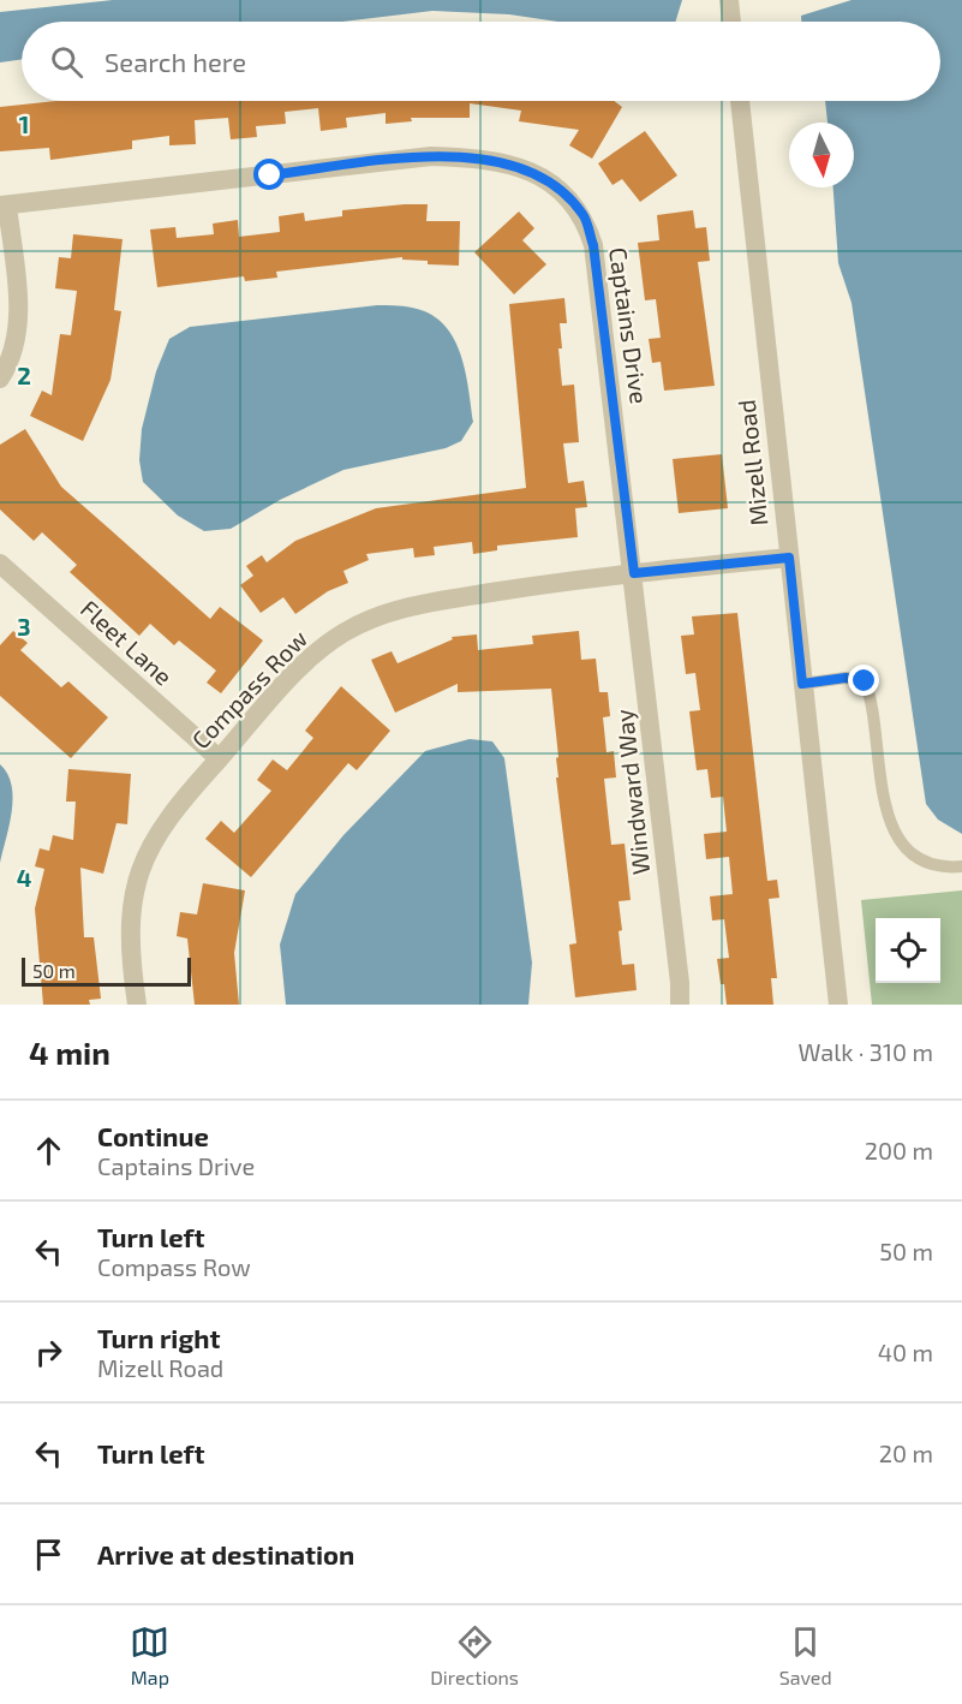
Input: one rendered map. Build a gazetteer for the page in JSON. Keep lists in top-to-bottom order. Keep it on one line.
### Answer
{"streets":{"street":["Captains Drive","Mizell Road","Fleet Lane","Compass Row","Windward Way"]},"crossings":[["Captains Drive","Compass Row"],["Captains Drive","Windward Way"],["Mizell Road","Compass Row"],["Fleet Lane","Compass Row"],["Compass Row","Windward Way"]],"scale_bar":"50 m","north":"bottom","page":{"search":"Search here","scale":"50 m","heading":["4 min","Walk · 310 m"],"list":[["Continue","Captains Drive","200 m"],["Turn left","Compass Row","50 m"],["Turn right","Mizell Road","40 m"],["Turn left","20 m"],"Arrive at destination"],"nav":["Map","Directions","Saved"]},"grid":{"rows":["1","2","3","4"]}}
